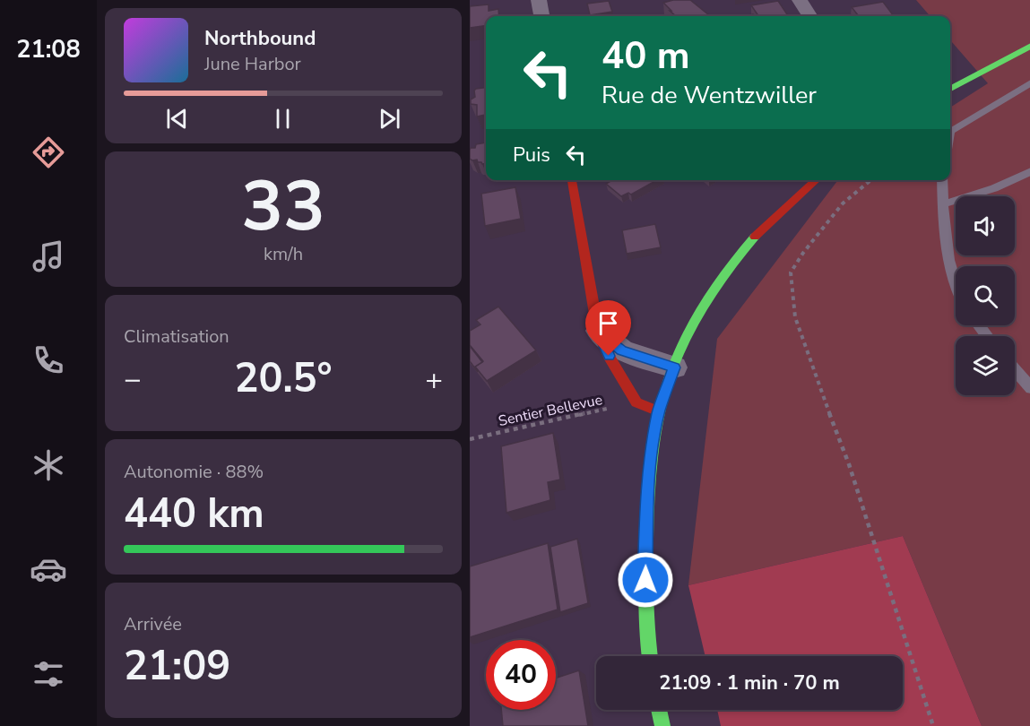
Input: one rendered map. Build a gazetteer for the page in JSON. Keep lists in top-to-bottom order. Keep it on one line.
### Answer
{"streets":{"path":["Sentier Bellevue"]},"page":{"tabs":"21:08","turn":["40 m","Rue de Wentzwiller"],"song":["Northbound","June Harbor"],"then":"Puis","tile":[["33","km/h"],"Climatisation",["Autonomie · 88%","440 km"],["Arrivée","21:09"]],"heat":["−","20.5°","+"],"limit":"40","trip":"21:09 · 1 min · 70 m"}}
